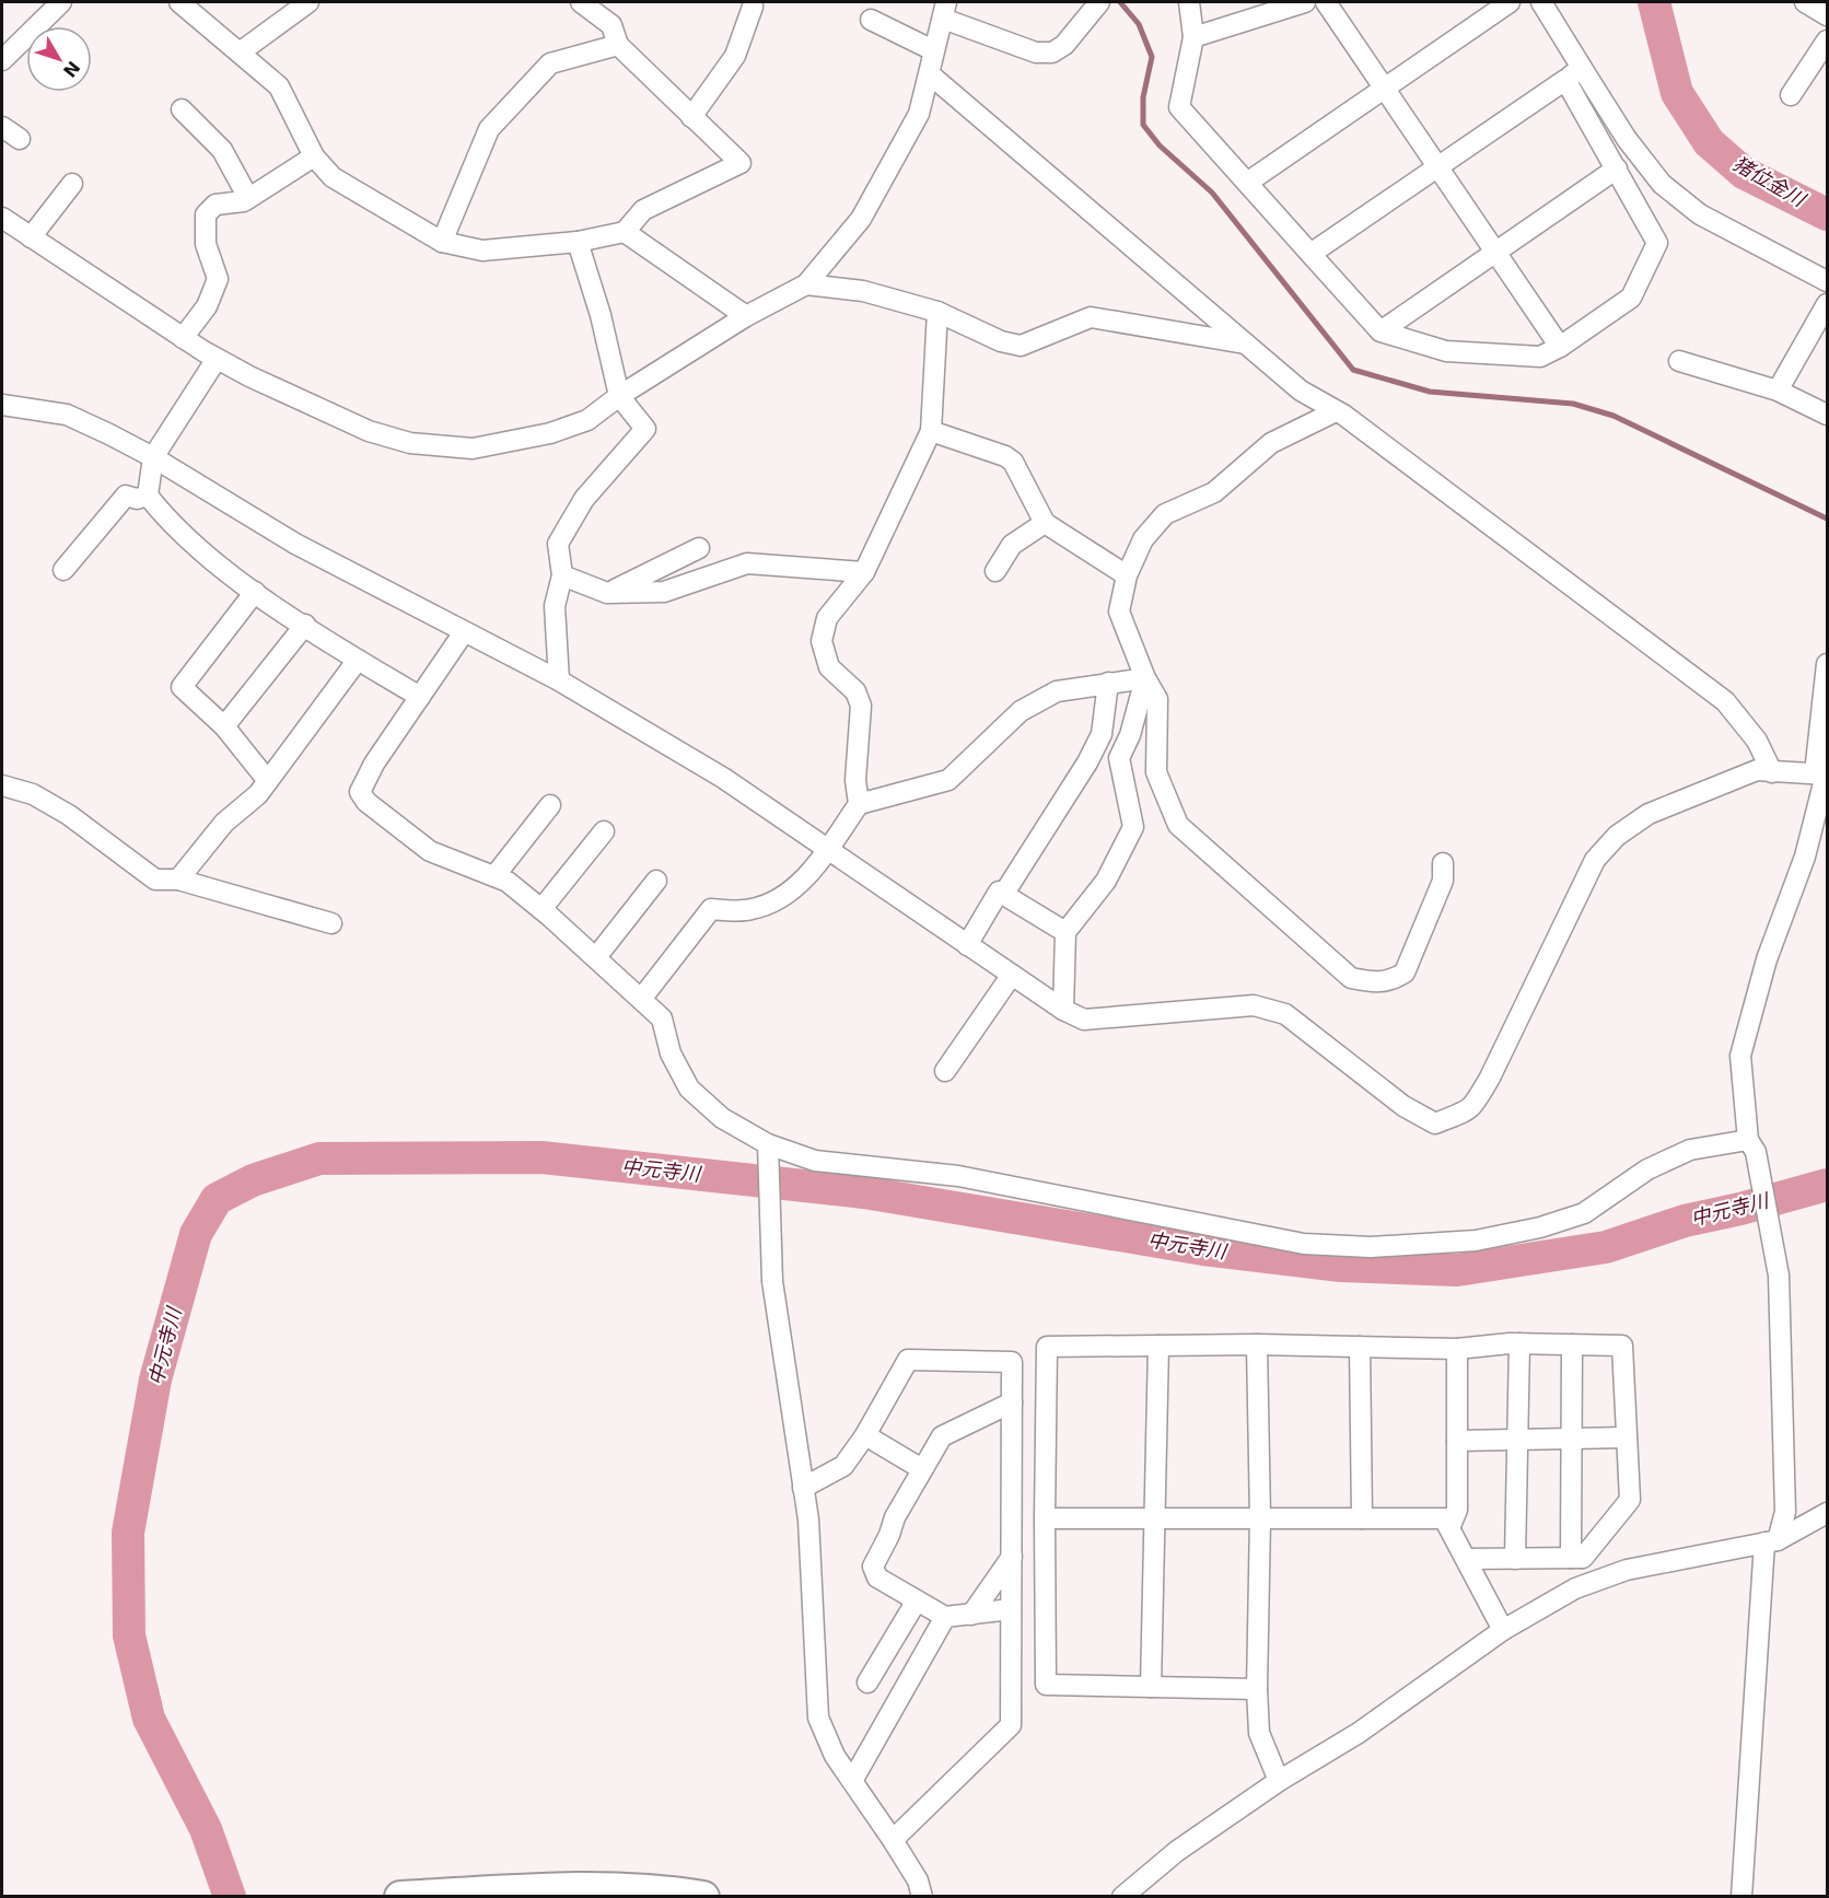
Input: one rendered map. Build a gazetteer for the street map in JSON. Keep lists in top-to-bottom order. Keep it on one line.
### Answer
{"water":["猪位金川","中元寺川"],"north":"bottom right"}
